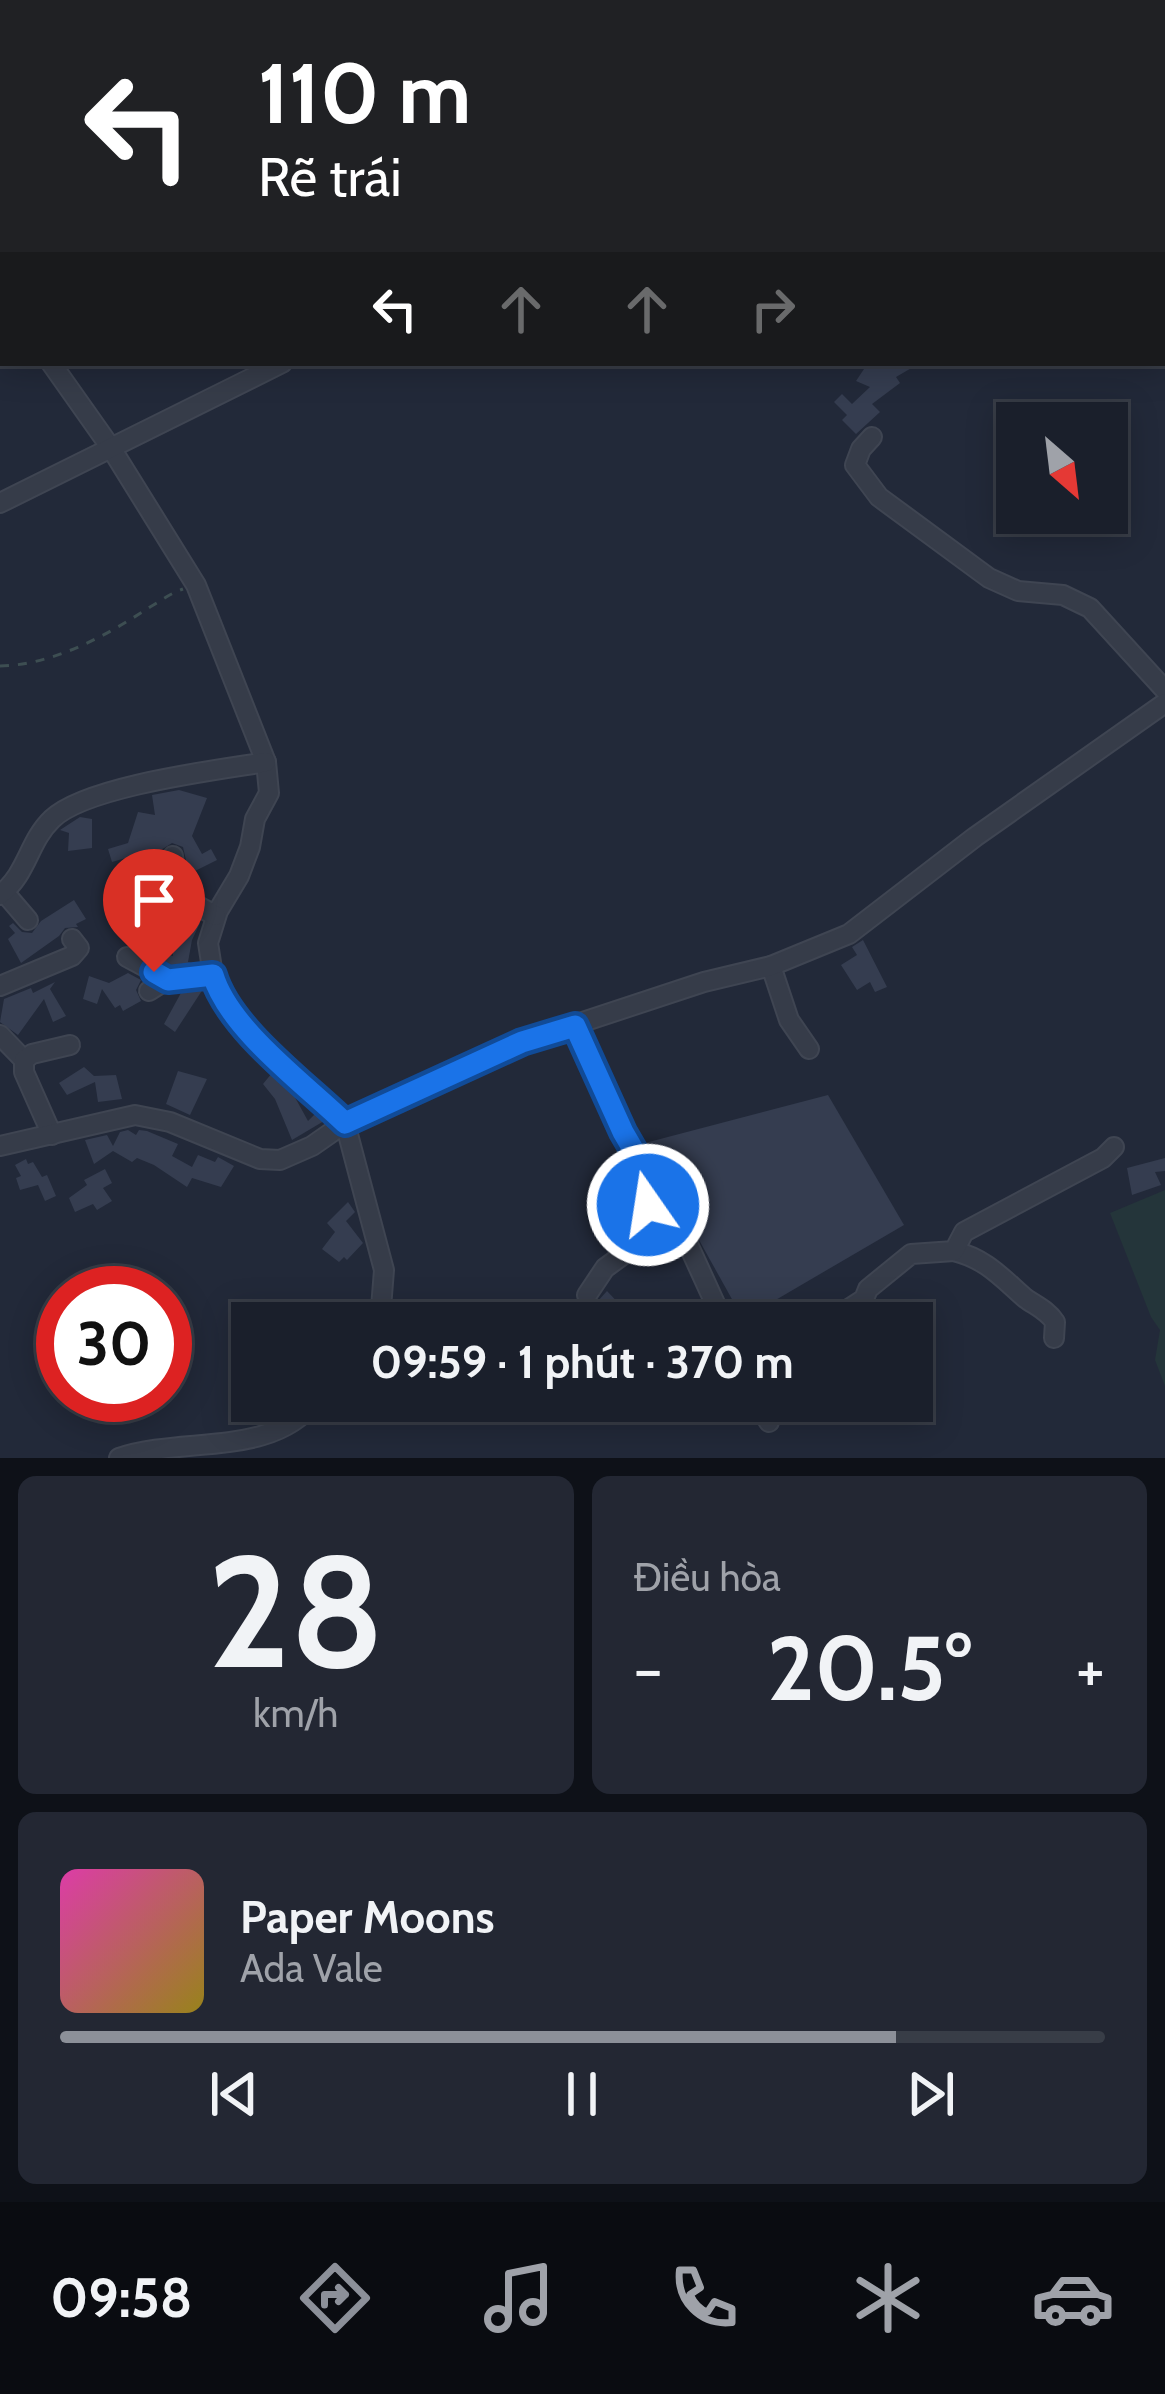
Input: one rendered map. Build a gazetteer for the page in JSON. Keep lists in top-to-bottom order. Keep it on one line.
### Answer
{"north":"bottom right","page":{"turn":["110 m","Rẽ trái"],"limit":"30","trip":"09:59 · 1 phút · 370 m","tile":[["28","km/h"],"Điều hòa"],"heat":["−","20.5°","+"],"song":["Paper Moons","Ada Vale"],"tabs":"09:58"}}
